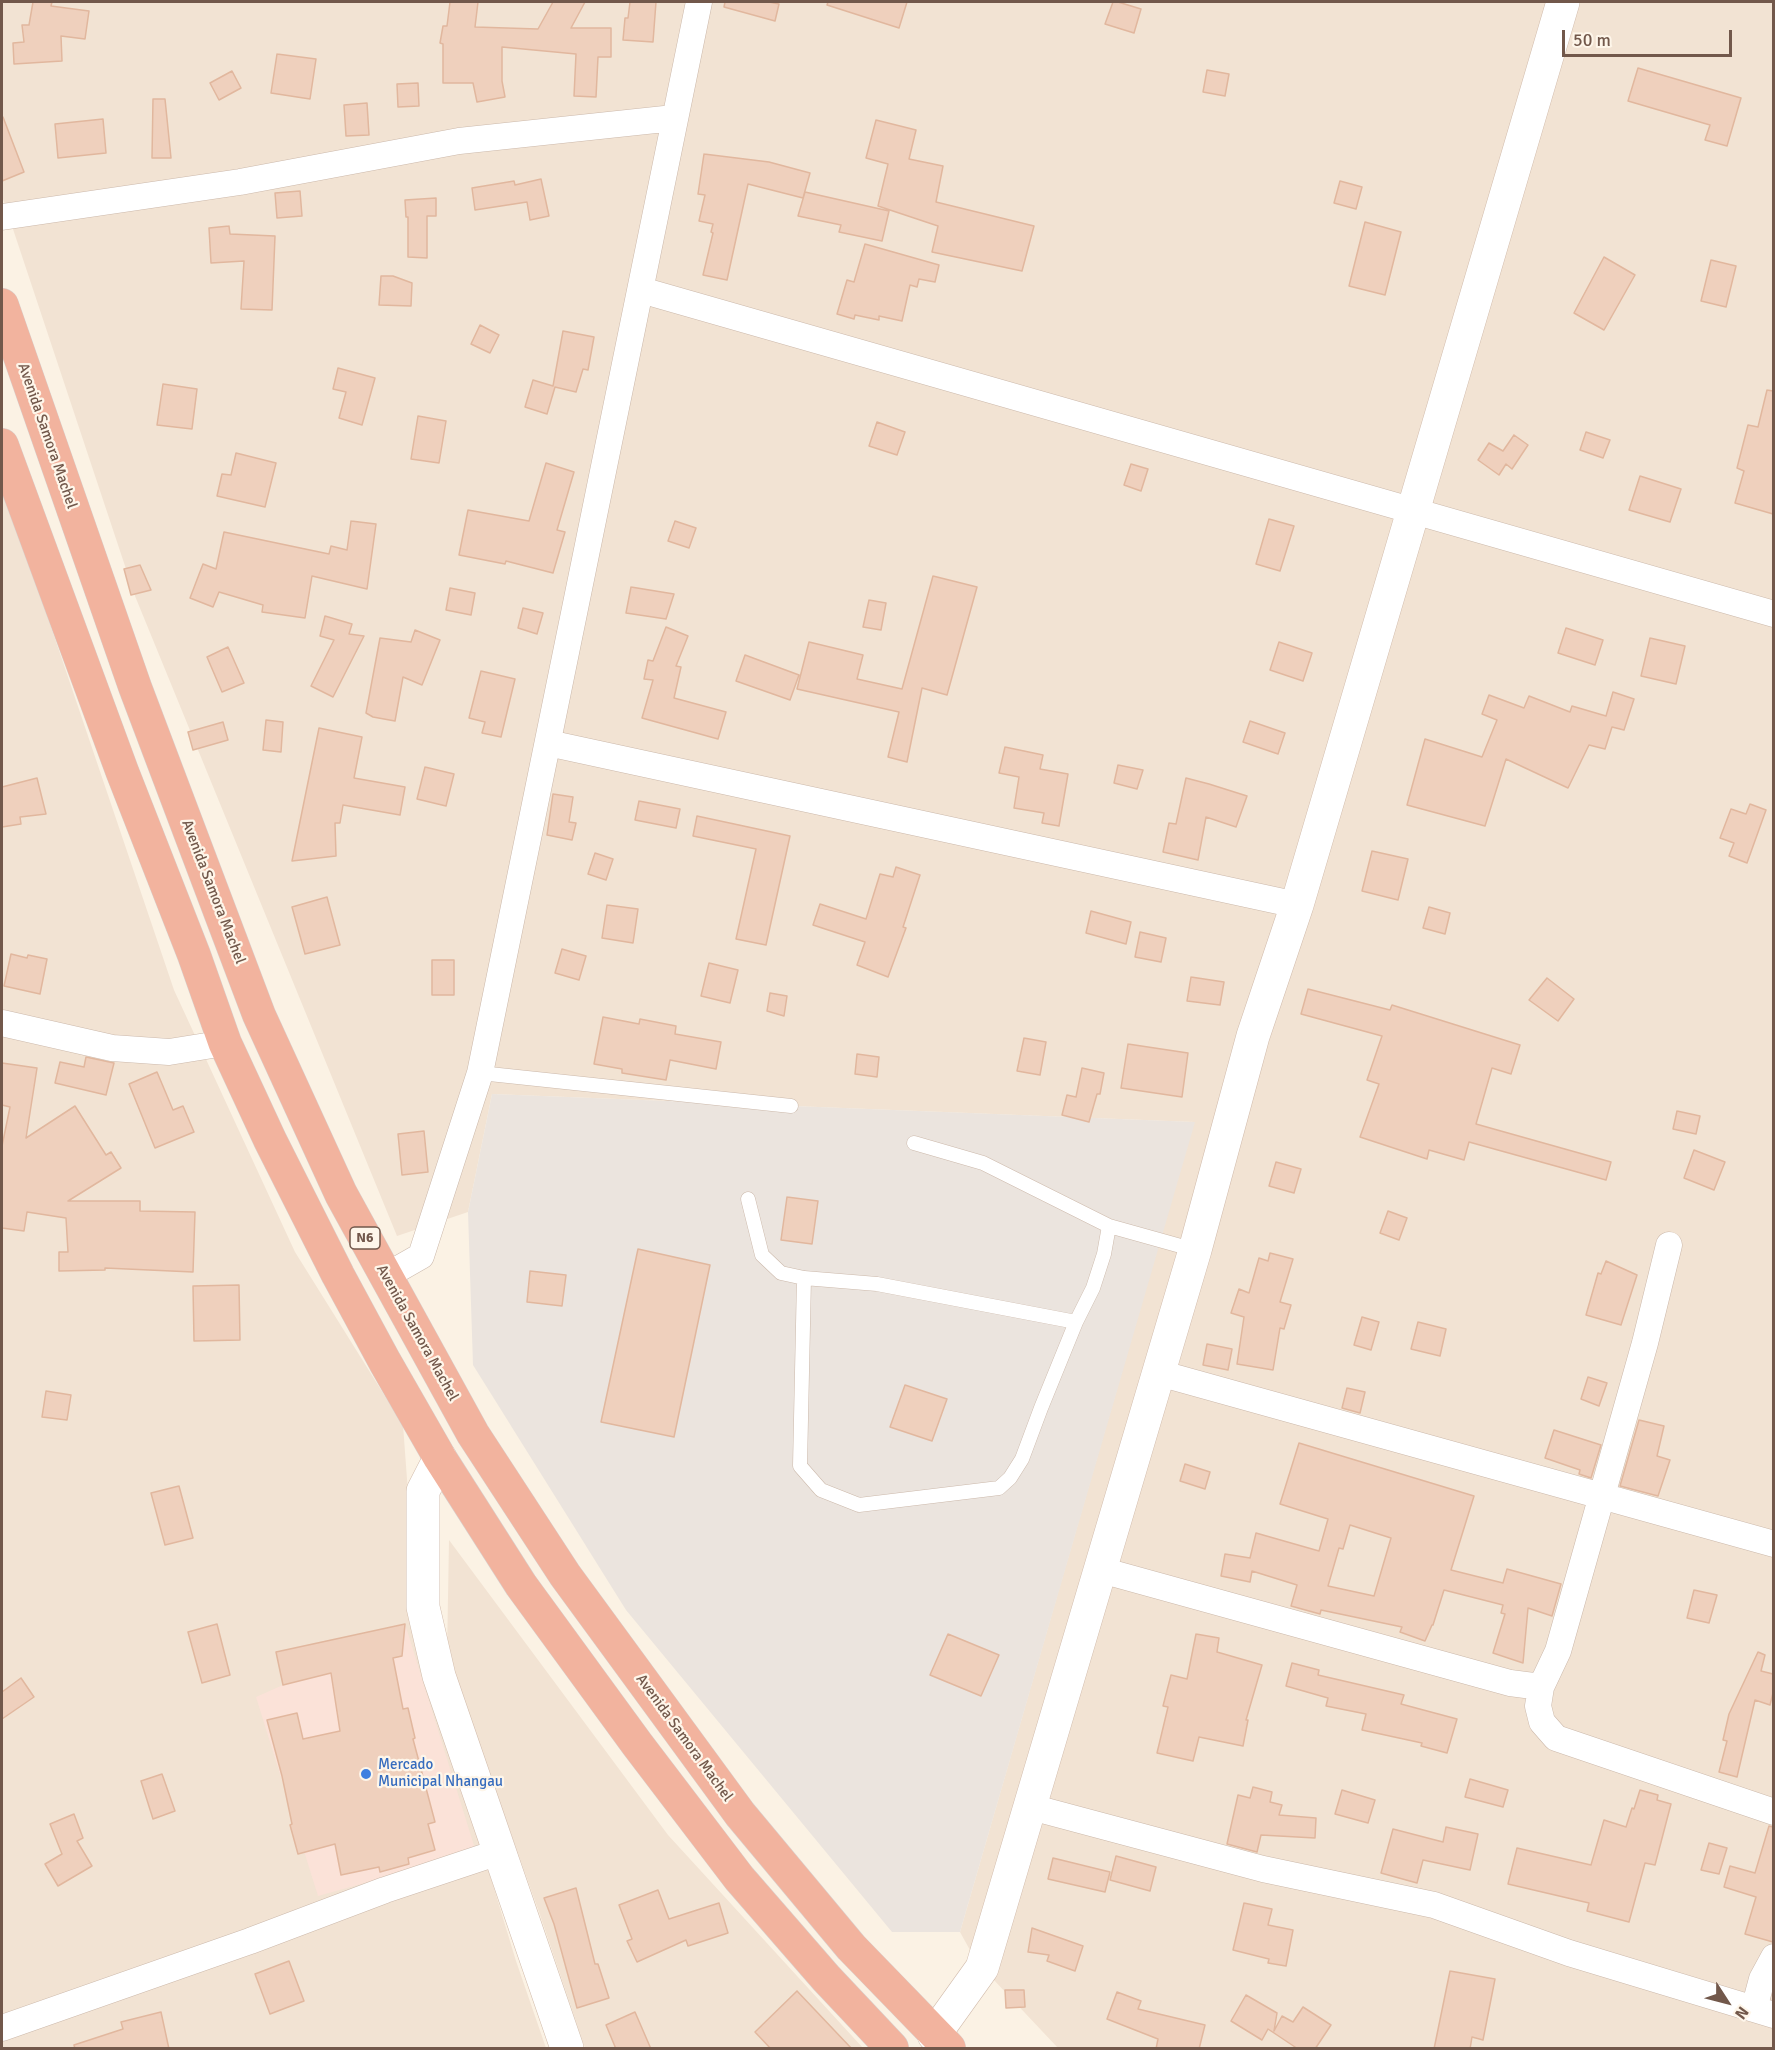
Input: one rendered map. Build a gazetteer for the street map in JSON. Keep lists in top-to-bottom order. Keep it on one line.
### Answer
{"streets":{"highway":["Avenida Samora Machel","N6"]},"places":["Mercado Municipal Nhangau"],"scale_bar":"50 m","north":"bottom right"}
